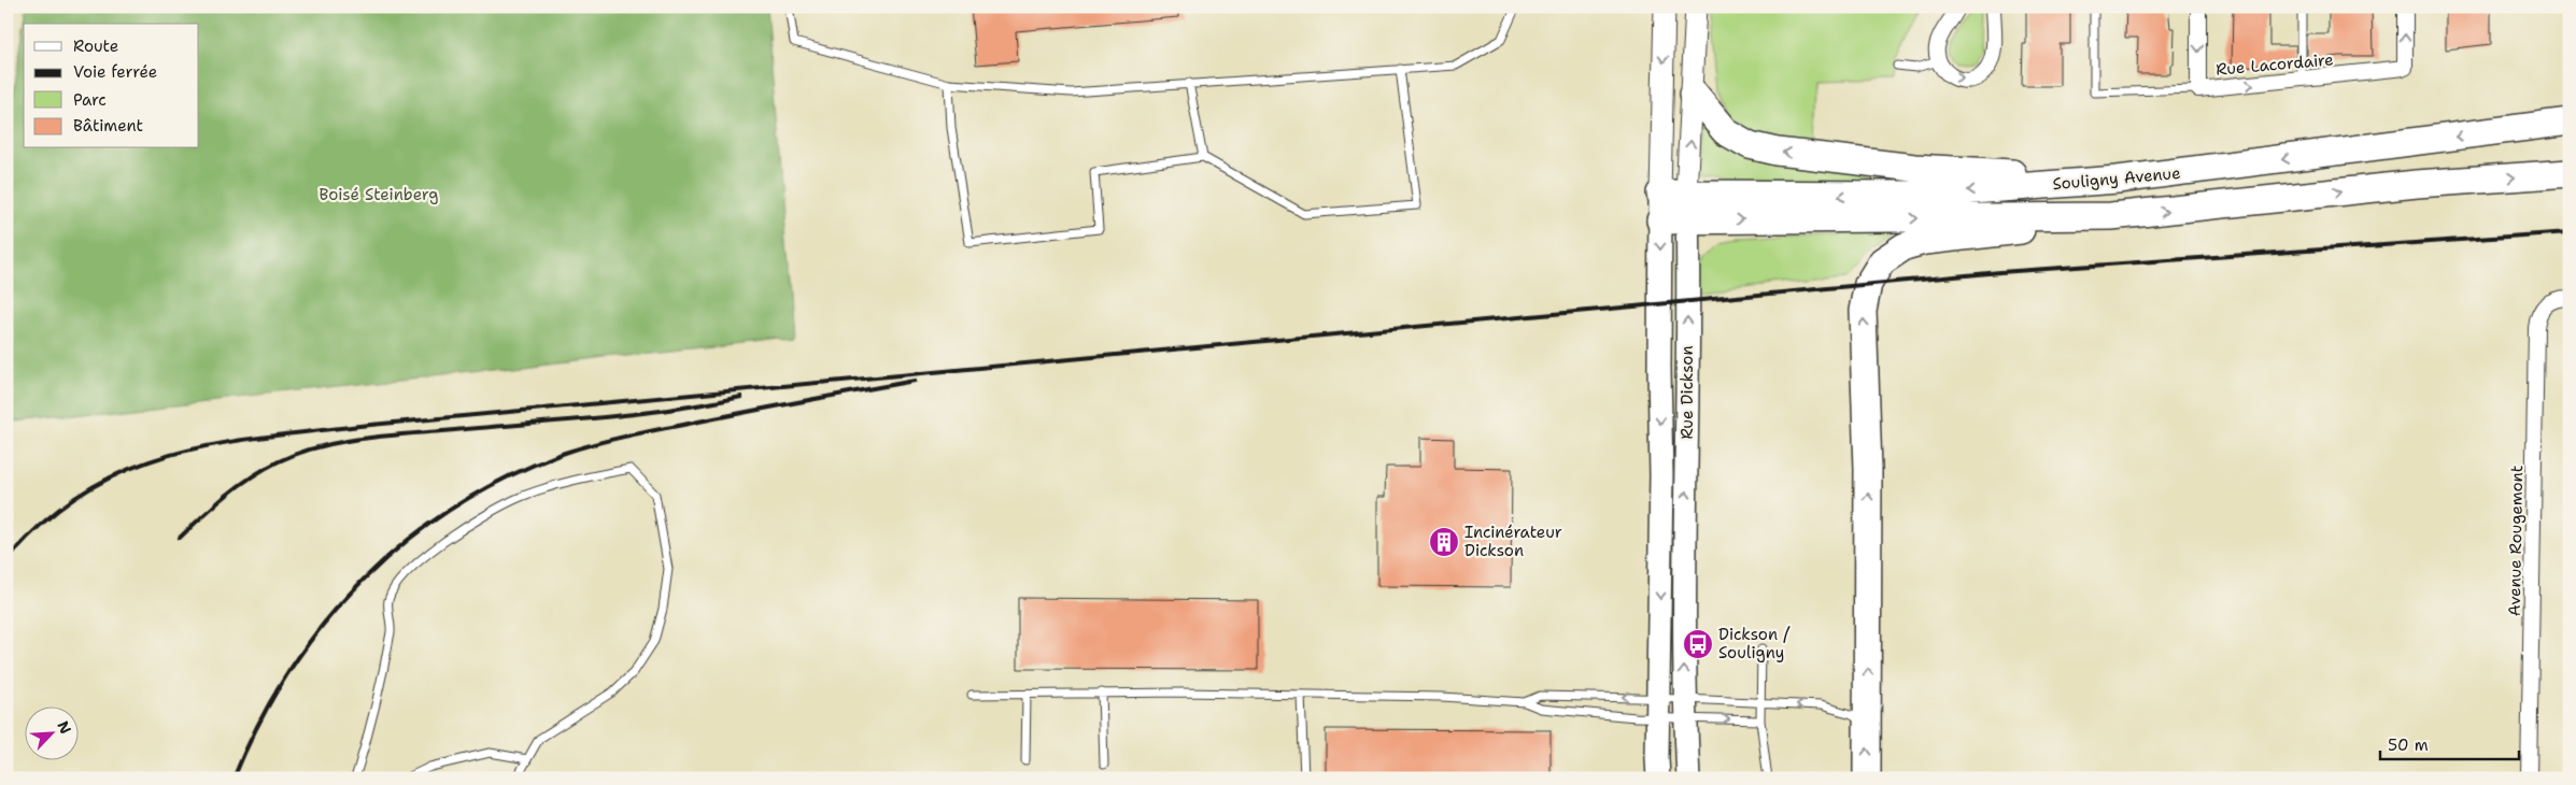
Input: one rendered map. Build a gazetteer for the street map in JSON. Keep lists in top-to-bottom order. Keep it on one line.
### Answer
{"streets":{"highway":["Souligny Avenue"],"main road":["Rue Dickson"],"street":["Rue Lacordaire","Avenue Rougemont"]},"crossings":[["Souligny Avenue","Rue Dickson"]],"parks":["Boisé Steinberg"],"places":{"building":["Incinérateur Dickson"],"bus stop":["Dickson / Souligny"]},"legend":["Route","Voie ferrée","Parc","Bâtiment"],"scale_bar":"50 m","north":"top right"}
